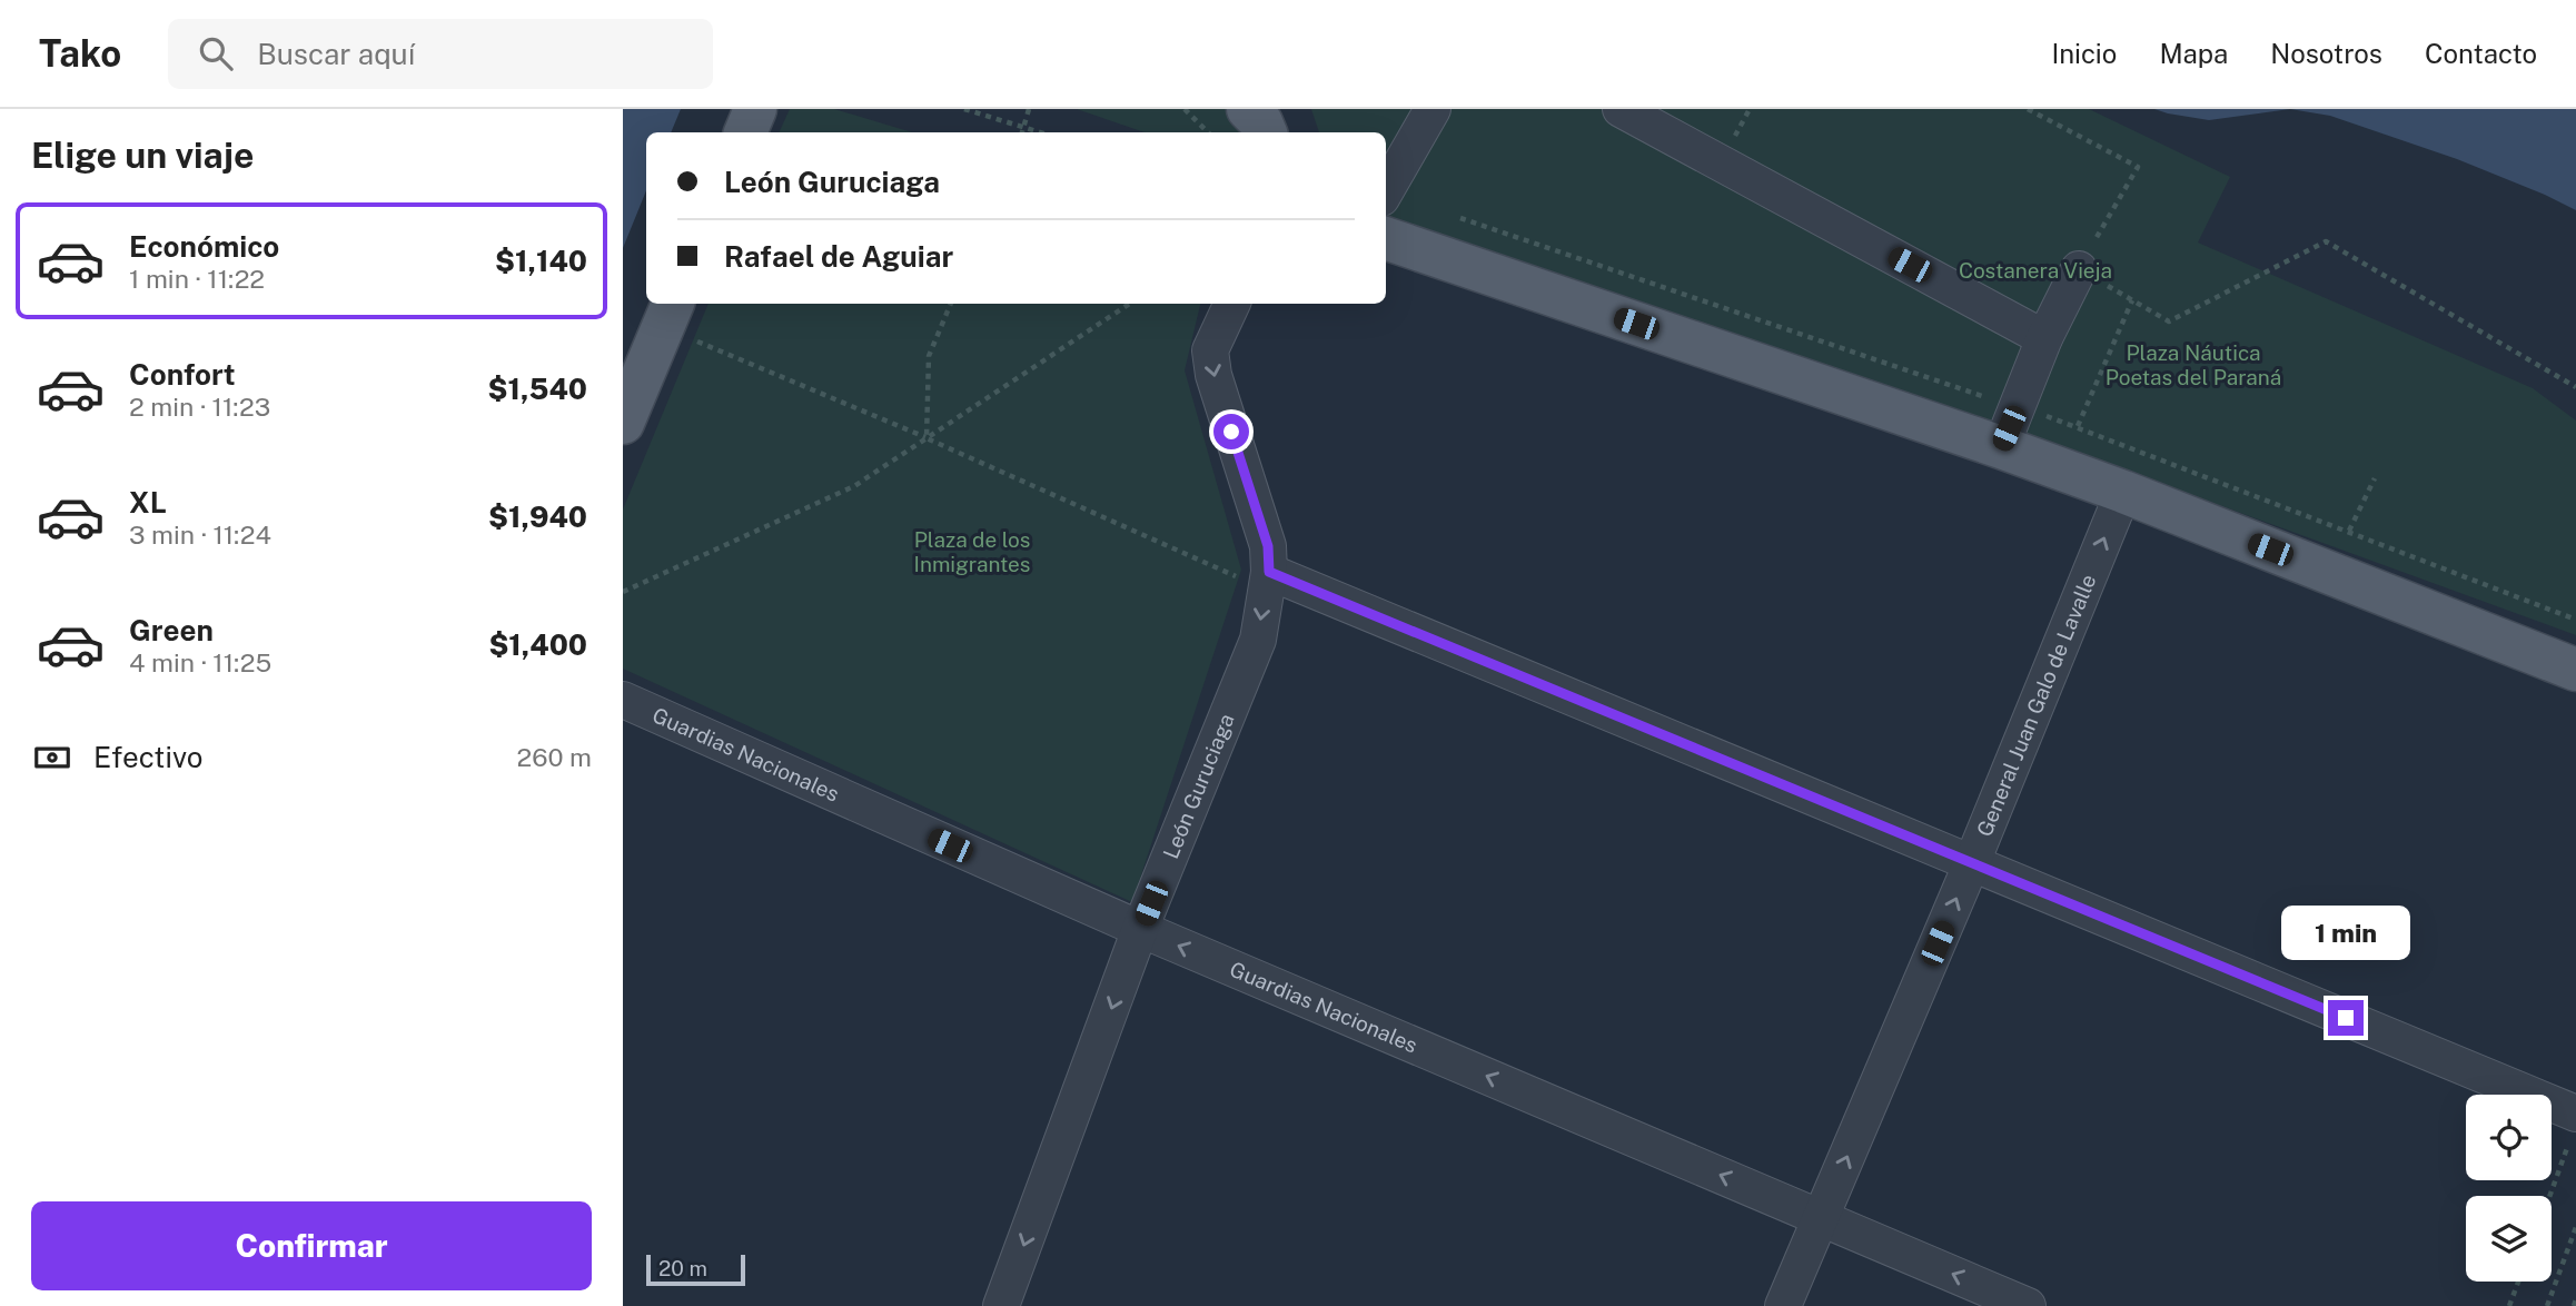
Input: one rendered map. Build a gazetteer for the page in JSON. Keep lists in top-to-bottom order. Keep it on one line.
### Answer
{"streets":{"street":["General Juan Galo de Lavalle","Guardias Nacionales","León Guruciaga"]},"crossings":[["General Juan Galo de Lavalle","Guardias Nacionales"],["Guardias Nacionales","León Guruciaga"]],"one_way":["General Juan Galo de Lavalle","Guardias Nacionales","León Guruciaga"],"parks":["Costanera Vieja","Plaza Náutica Poetas del Paraná","Plaza de los Inmigrantes"],"scale_bar":"20 m","page":{"header":"Tako","search":"Buscar aquí","nav":["Inicio","Mapa","Nosotros","Contacto"],"heading":"Elige un viaje","banner":["León Guruciaga","Rafael de Aguiar"],"list":[{"name":"Económico","note":"1 min · 11:22","value":"$1,140"},{"name":"Confort","note":"2 min · 11:23","value":"$1,540"},{"name":"XL","note":"3 min · 11:24","value":"$1,940"},{"name":"Green","note":"4 min · 11:25","value":"$1,400"}],"pay":["Efectivo","260 m"],"bubble":"1 min","buttons":"Confirmar","scale":"20 m"}}
